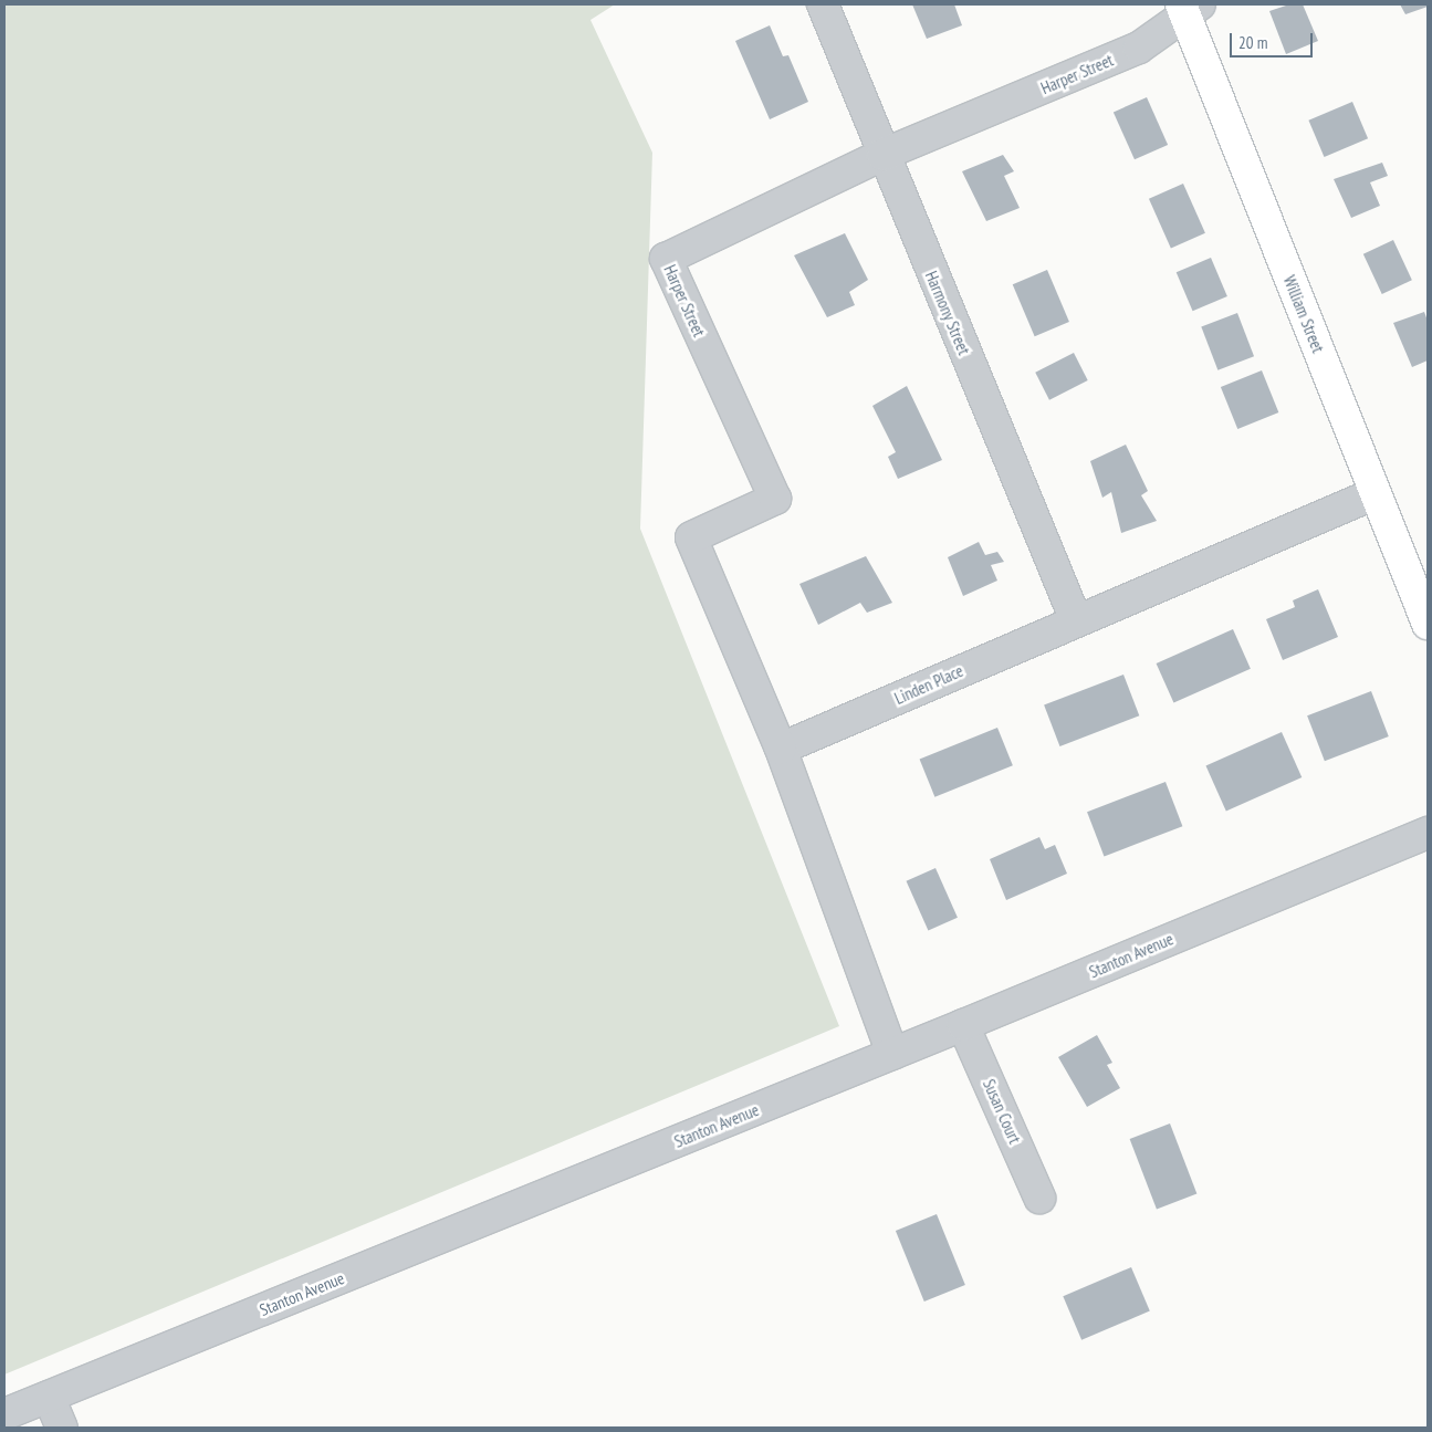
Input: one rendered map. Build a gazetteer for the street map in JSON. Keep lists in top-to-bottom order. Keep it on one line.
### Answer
{"streets":{"main road":["William Street"],"street":["Harper Street","Harmony Street","Linden Place","Stanton Avenue","Susan Court"]},"crossings":[["Harper Street","Harmony Street"],["Harper Street","William Street"],["Harper Street","Linden Place"],["Harmony Street","Linden Place"],["William Street","Linden Place"],["Stanton Avenue","Susan Court"]],"scale_bar":"20 m"}
